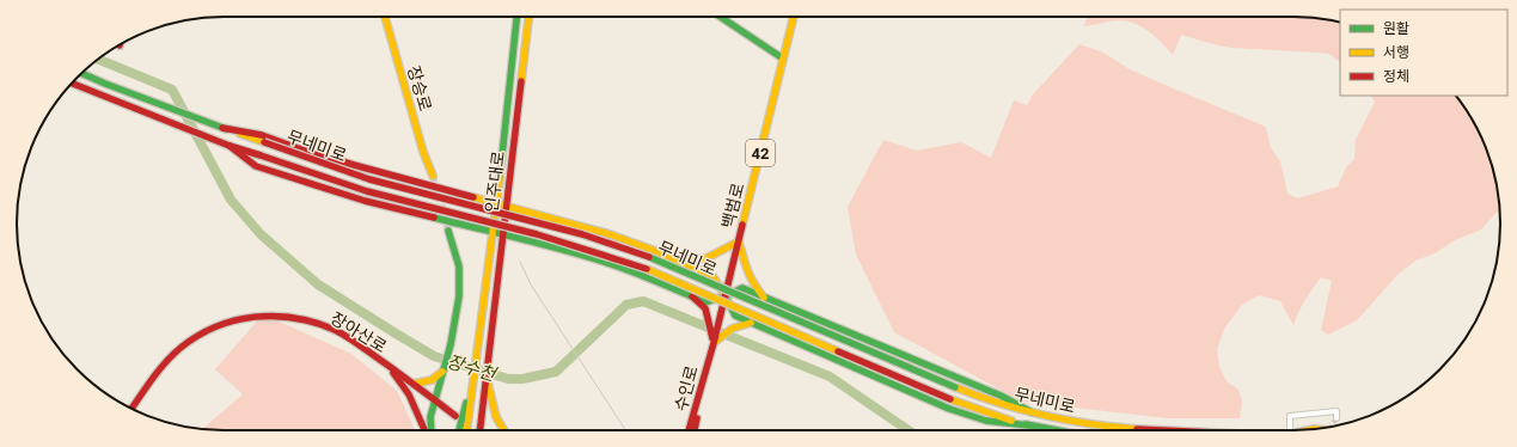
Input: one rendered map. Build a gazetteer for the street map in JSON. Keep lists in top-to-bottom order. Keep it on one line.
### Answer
{"streets":{"main road":["장승로","무네미로","42","인주대로","백범로","장아산로","수인로"]},"crossings":[["백범로","수인로"]],"water":["장수천"],"legend":["원활","서행","정체"]}
